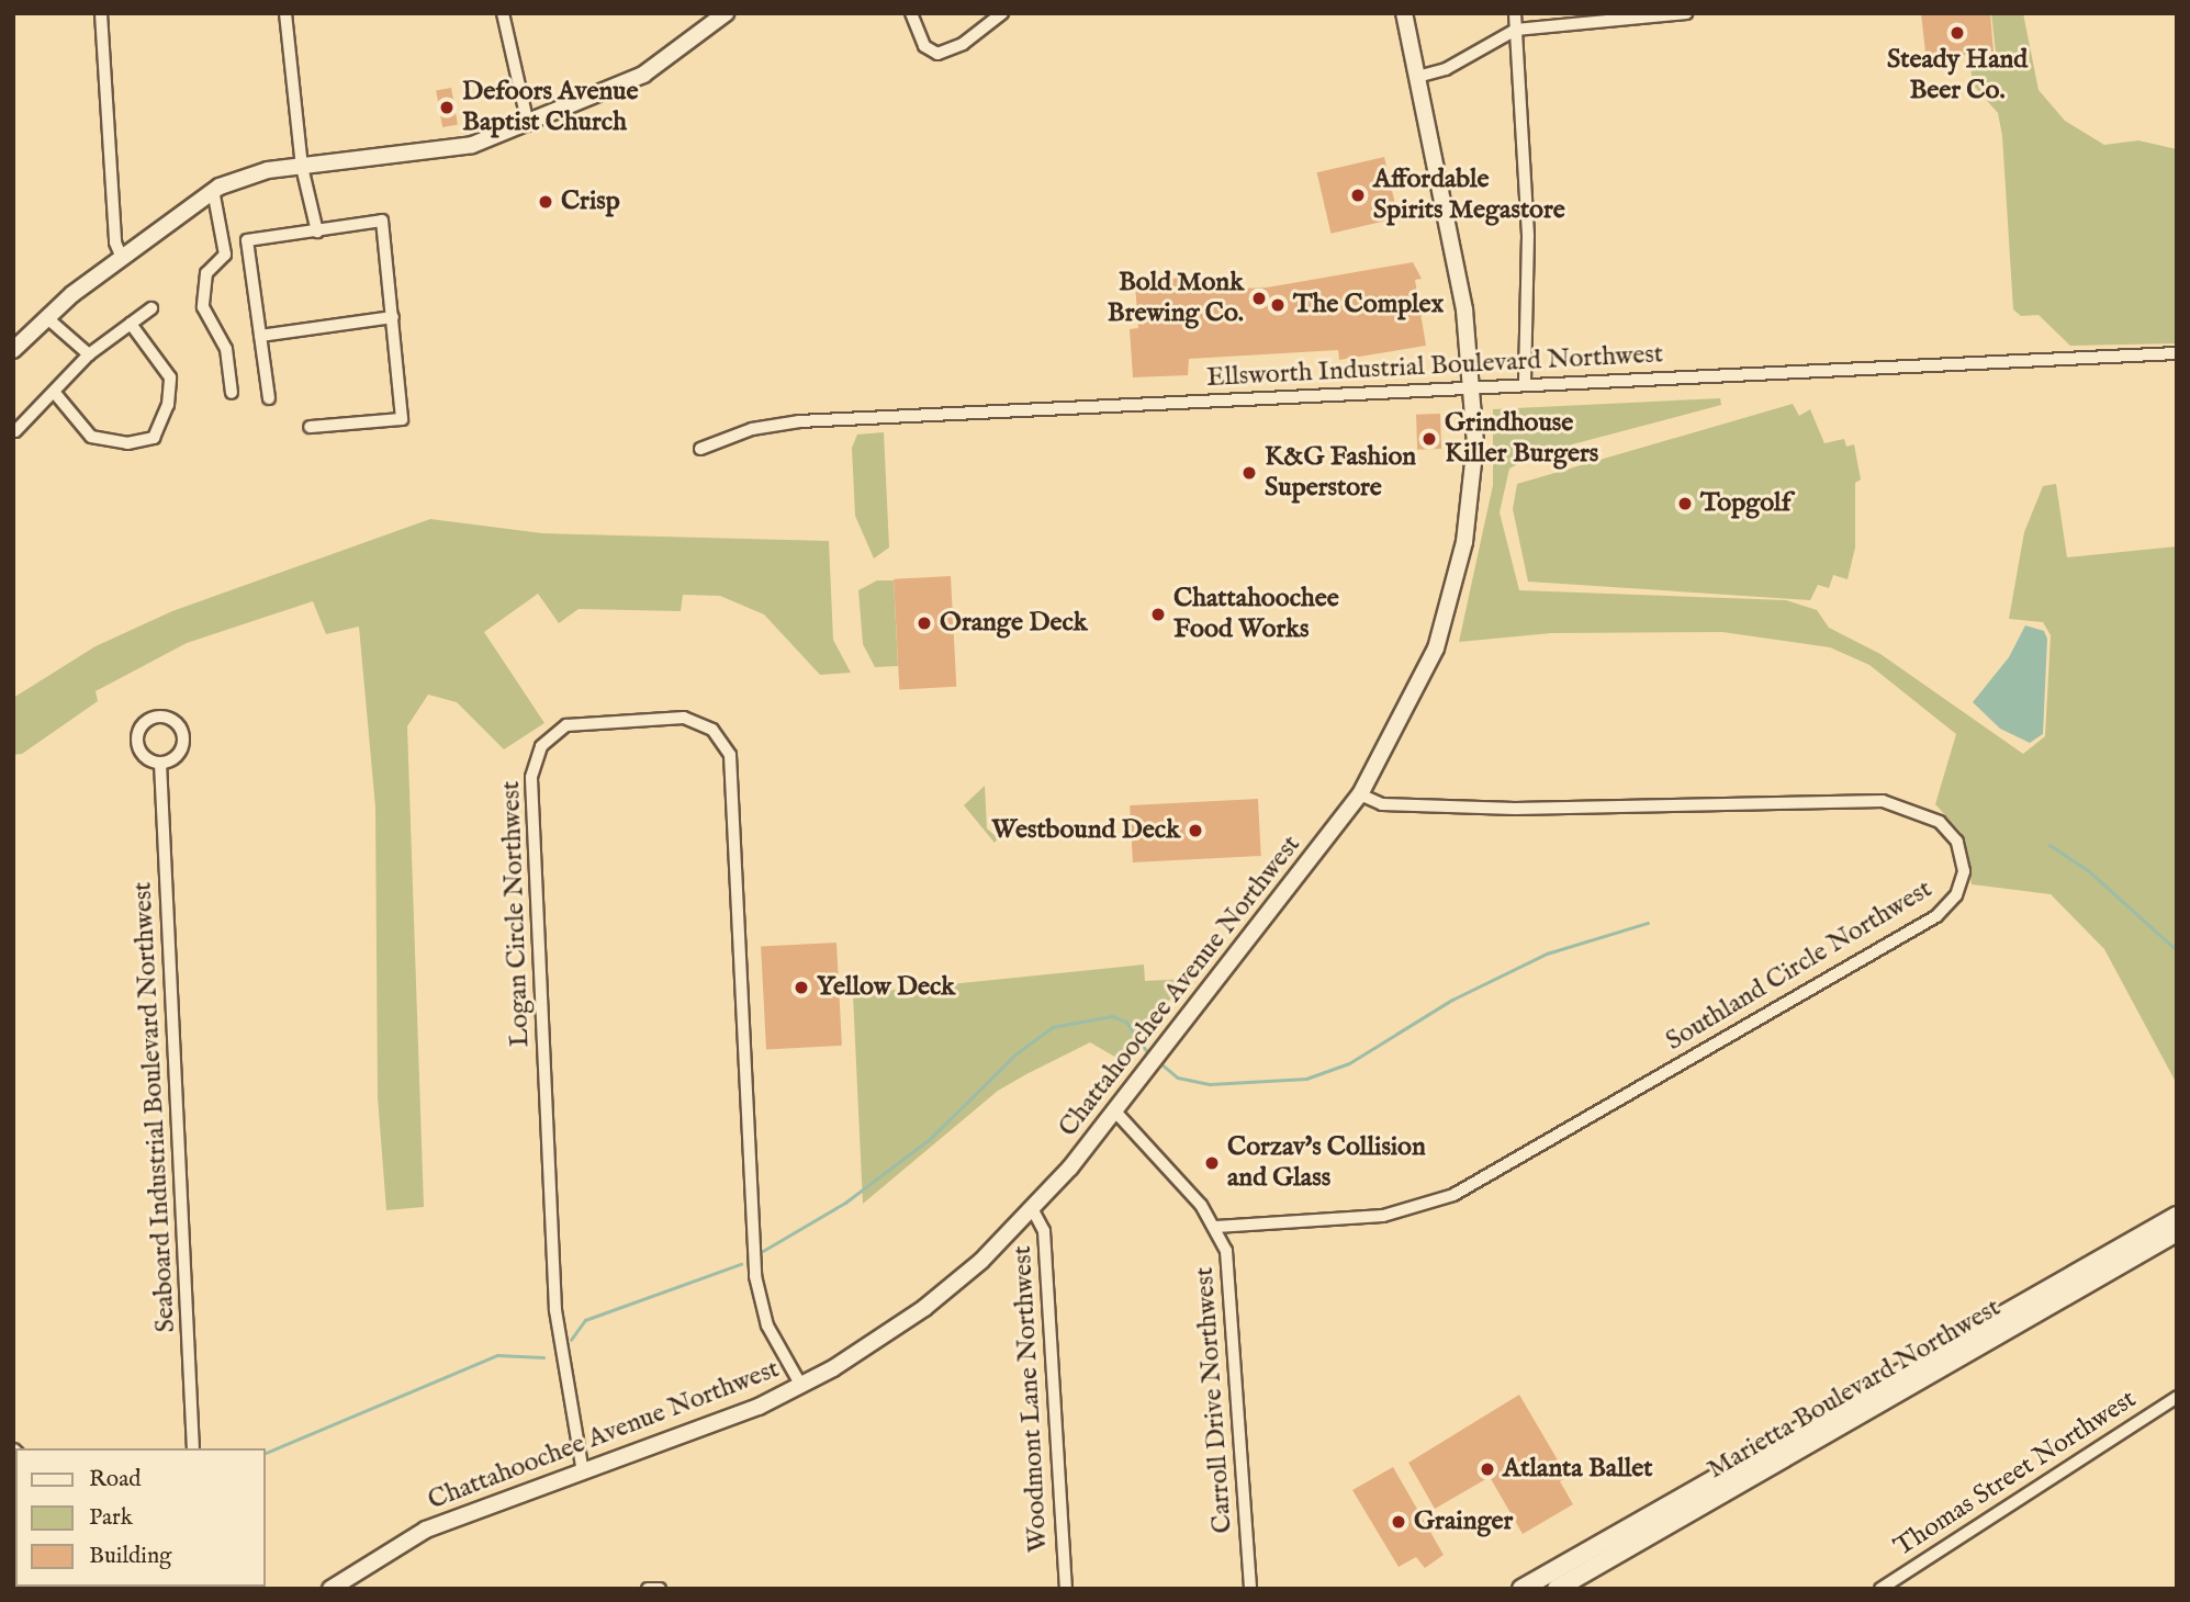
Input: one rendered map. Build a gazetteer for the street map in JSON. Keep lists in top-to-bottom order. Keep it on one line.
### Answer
{"streets":{"main road":["Marietta Boulevard Northwest"],"street":["Ellsworth Industrial Boulevard Northwest","Logan Circle Northwest","Southland Circle Northwest","Chattahoochee Avenue Northwest","Seaboard Industrial Boulevard Northwest","Woodmont Lane Northwest","Carroll Drive Northwest","Thomas Street Northwest"]},"crossings":[["Ellsworth Industrial Boulevard Northwest","Chattahoochee Avenue Northwest"],["Logan Circle Northwest","Chattahoochee Avenue Northwest"],["Southland Circle Northwest","Chattahoochee Avenue Northwest"],["Southland Circle Northwest","Carroll Drive Northwest"],["Chattahoochee Avenue Northwest","Woodmont Lane Northwest"],["Chattahoochee Avenue Northwest","Carroll Drive Northwest"]],"places":["Steady Hand Beer Co.","Defoors Avenue Baptist Church","Affordable Spirits Megastore","Crisp","Bold Monk Brewing Co.","The Complex","Grindhouse Killer Burgers","K&G Fashion Superstore","Topgolf","Chattahoochee Food Works","Orange Deck","Westbound Deck","Yellow Deck","Corzav's Collision and Glass","Atlanta Ballet","Grainger"],"legend":["Road","Park","Building"]}
